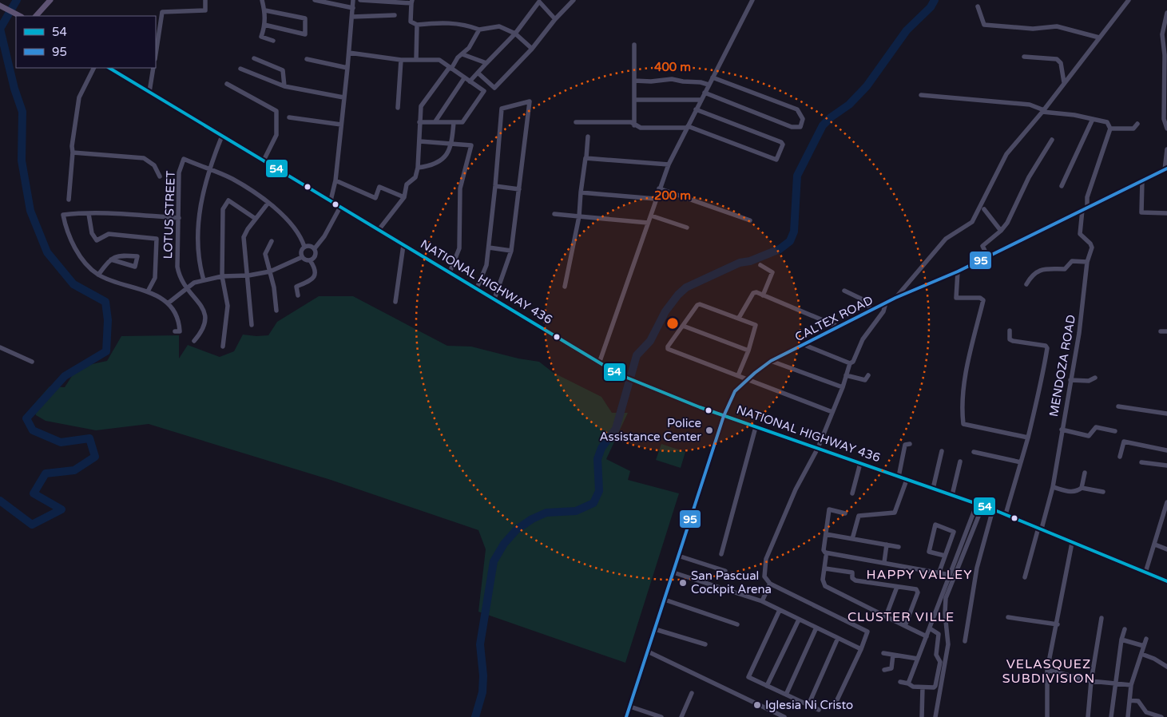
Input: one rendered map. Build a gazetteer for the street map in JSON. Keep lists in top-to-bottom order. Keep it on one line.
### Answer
{"streets":{"main road":["NATIONAL HIGHWAY 436"],"street":["LOTUS STREET","CALTEX ROAD","MENDOZA ROAD"]},"crossings":[["NATIONAL HIGHWAY 436","CALTEX ROAD"],["NATIONAL HIGHWAY 436","MENDOZA ROAD"],["CALTEX ROAD","MENDOZA ROAD"]],"districts":["HAPPY VALLEY","CLUSTER VILLE","VELASQUEZ SUBDIVISION"],"places":["Police Assistance Center","San Pascual Cockpit Arena","Iglesia Ni Cristo"],"lines":["transit line 54","transit line 95"],"legend":["54","95"],"rings":["400 m","200 m"]}
